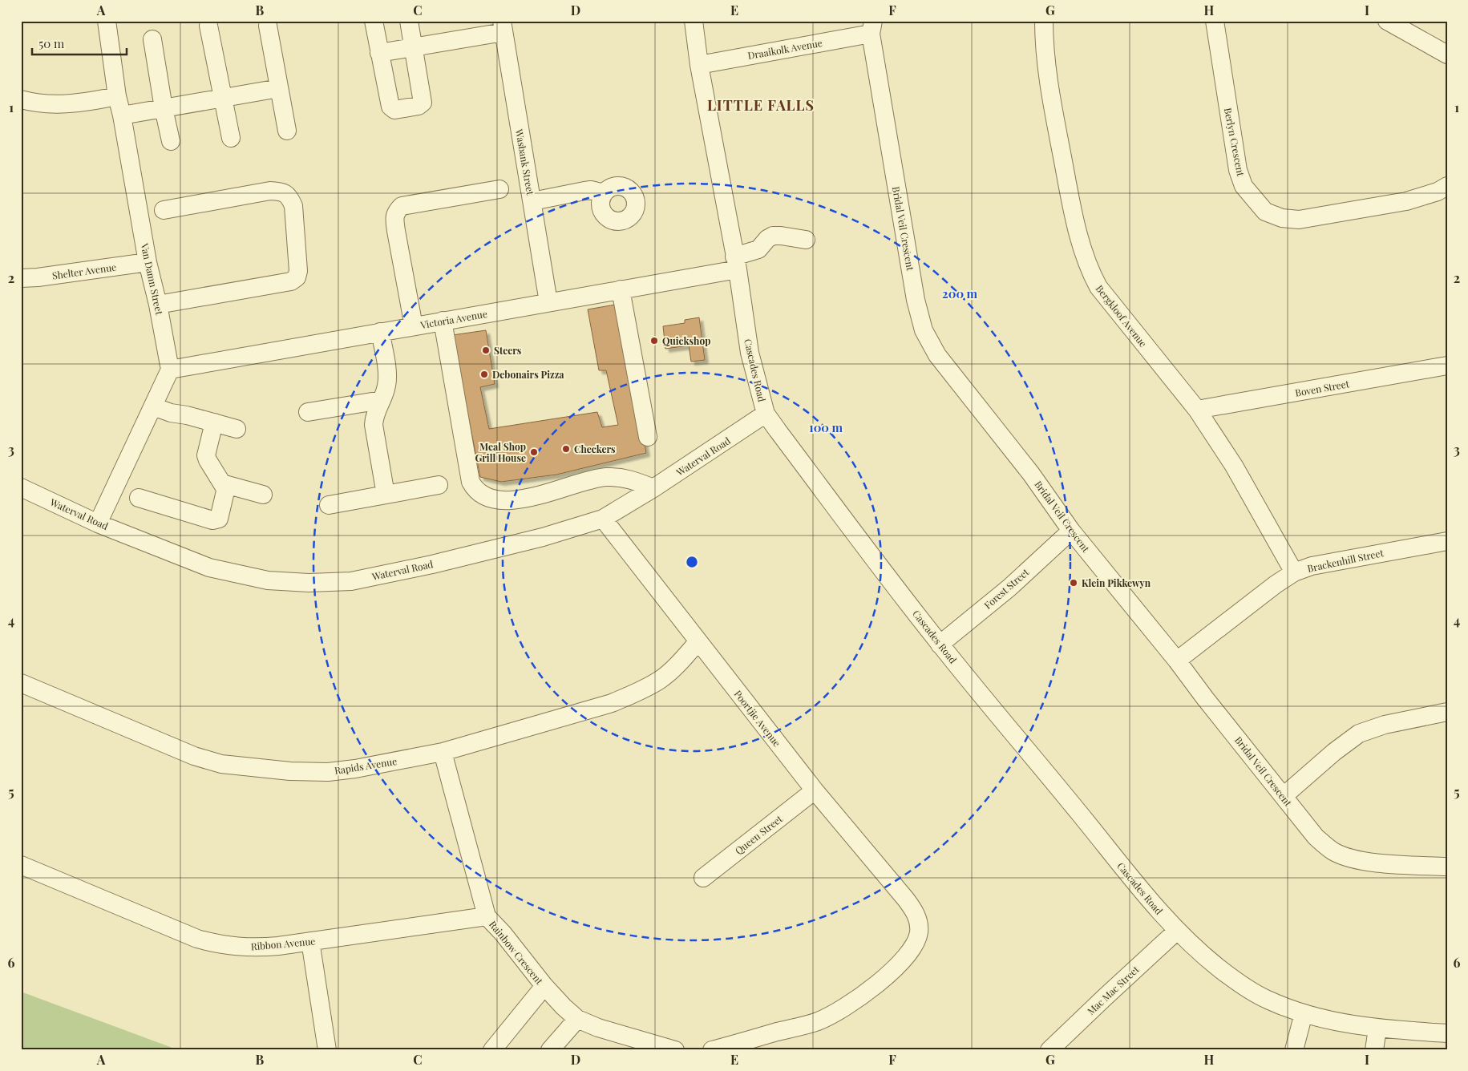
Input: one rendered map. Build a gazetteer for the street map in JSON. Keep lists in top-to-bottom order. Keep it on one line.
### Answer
{"streets":{"street":["Draaikolk Avenue","Berlyn Crescent","Wasbank Street","Bridal Veil Crescent","Shelter Avenue","Van Damn Street","Bergkloof Avenue","Victoria Avenue","Cascades Road","Boven Street","Waterval Road","Brackenhill Street","Forest Street","Poortjie Avenue","Rapids Avenue","Queen Street","Ribbon Avenue","Rainbow Crescent","Mac Mac Street"]},"crossings":[["Draaikolk Avenue","Bridal Veil Crescent"],["Draaikolk Avenue","Cascades Road"],["Wasbank Street","Victoria Avenue"],["Bridal Veil Crescent","Brackenhill Street"],["Bridal Veil Crescent","Forest Street"],["Shelter Avenue","Van Damn Street"],["Van Damn Street","Victoria Avenue"],["Bergkloof Avenue","Boven Street"],["Bergkloof Avenue","Brackenhill Street"],["Victoria Avenue","Cascades Road"],["Cascades Road","Waterval Road"],["Cascades Road","Forest Street"],["Cascades Road","Mac Mac Street"],["Waterval Road","Poortjie Avenue"],["Poortjie Avenue","Rapids Avenue"],["Poortjie Avenue","Queen Street"],["Rapids Avenue","Rainbow Crescent"],["Ribbon Avenue","Rainbow Crescent"]],"districts":["LITTLE FALLS"],"places":["Quickshop","Steers","Debonairs Pizza","Checkers","Meal Shop Grill House","Klein Pikkewyn"],"scale_bar":"50 m","grid":{"columns":["A","B","C","D","E","F","G","H","I"],"rows":["1","2","3","4","5","6"]},"rings":["200 m","100 m"]}
